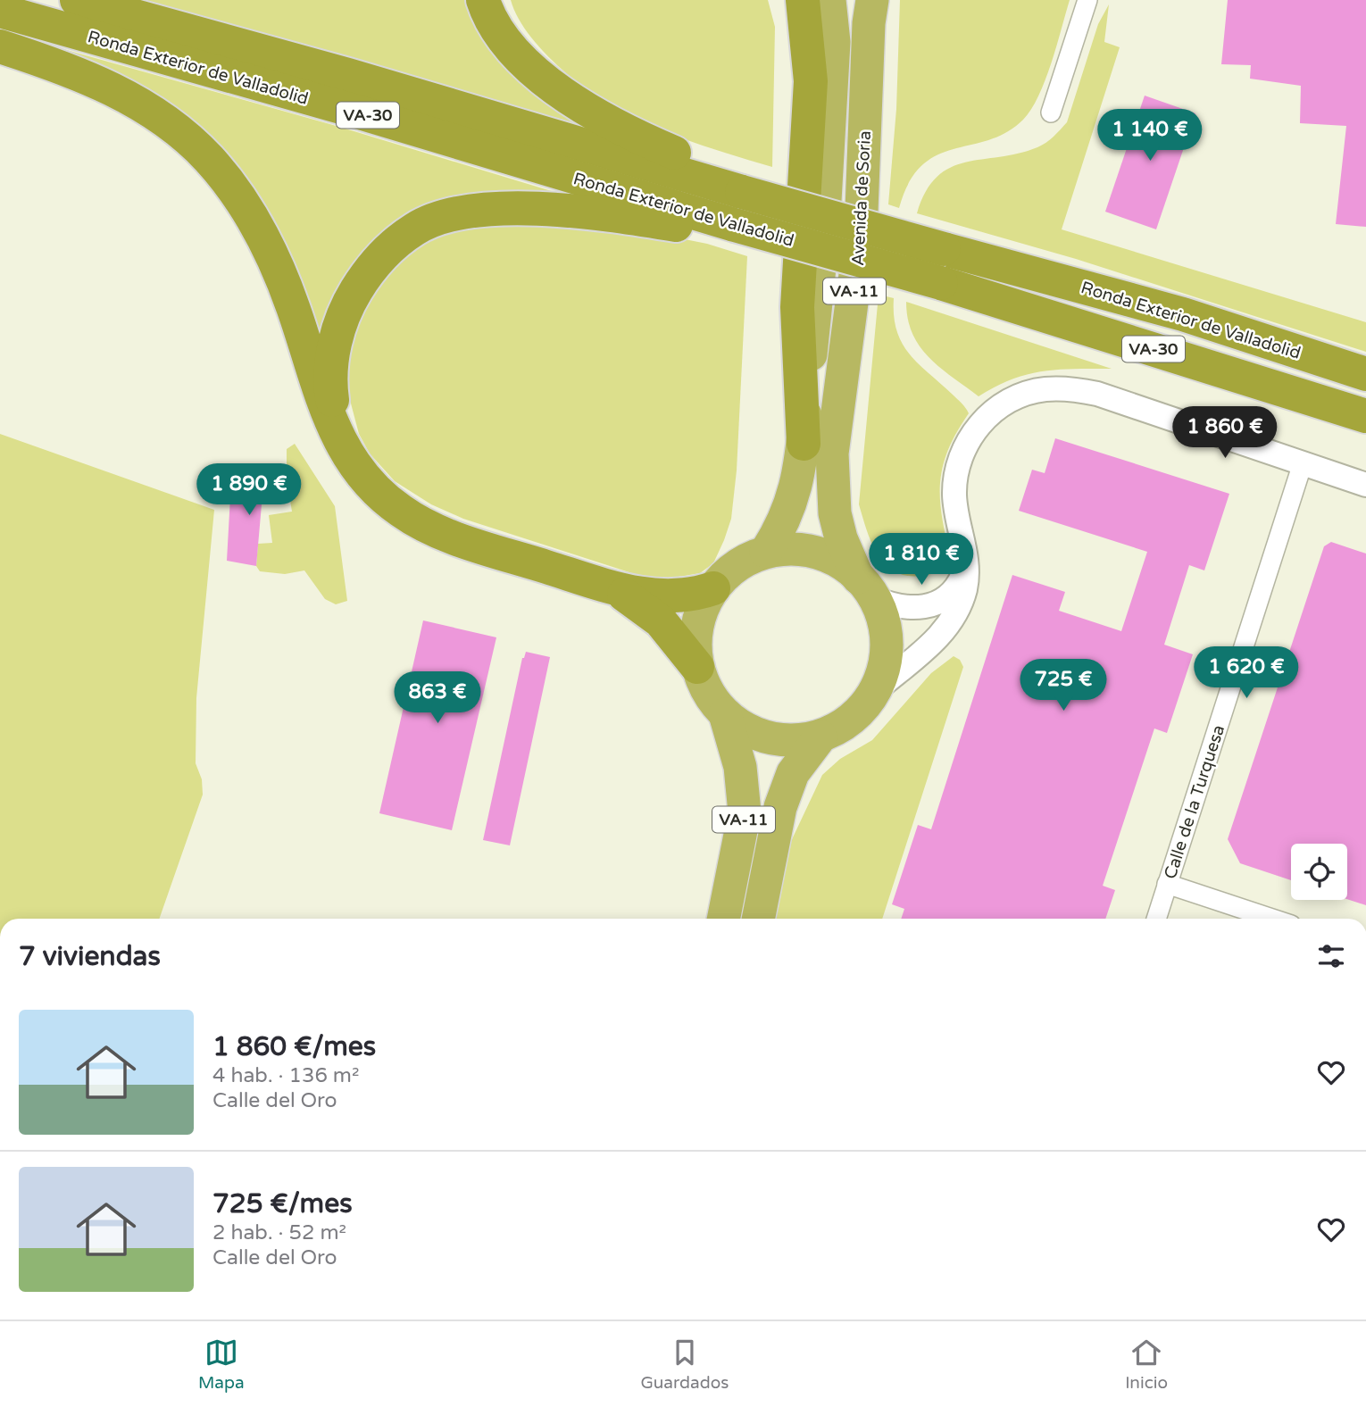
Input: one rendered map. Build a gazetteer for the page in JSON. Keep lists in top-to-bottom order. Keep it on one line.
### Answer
{"streets":{"highway":["Ronda Exterior de Valladolid","VA-30","Avenida de Soria","VA-11"],"street":["Calle de la Turquesa"]},"crossings":[["Avenida de Soria","VA-11"]],"page":{"price":["1 140 €","1 860 €","1 890 €","1 810 €","1 620 €","725 €","863 €"],"heading":"7 viviendas","list":[{"name":"1 860 €/mes","note":"4 hab. · 136 m² · Calle del Oro"},{"name":"725 €/mes","note":"2 hab. · 52 m² · Calle del Oro"}],"tabs":["Mapa","Guardados","Inicio"]}}
